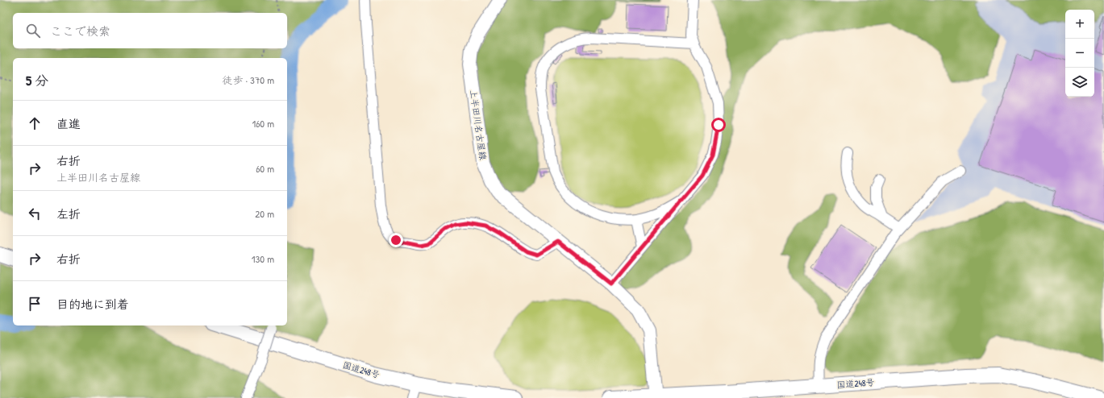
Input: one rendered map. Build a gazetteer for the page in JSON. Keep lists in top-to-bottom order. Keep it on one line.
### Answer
{"streets":{"highway":["国道248号"],"main road":["上半田川名古屋線"]},"crossings":[["上半田川名古屋線","国道248号"]],"page":{"map_buttons":["+","−"],"search":"ここで検索","heading":["5 分","徒歩 · 370 m"],"list":[["直進","160 m"],["右折","上半田川名古屋線","60 m"],["左折","20 m"],["右折","130 m"],"目的地に到着"]}}
